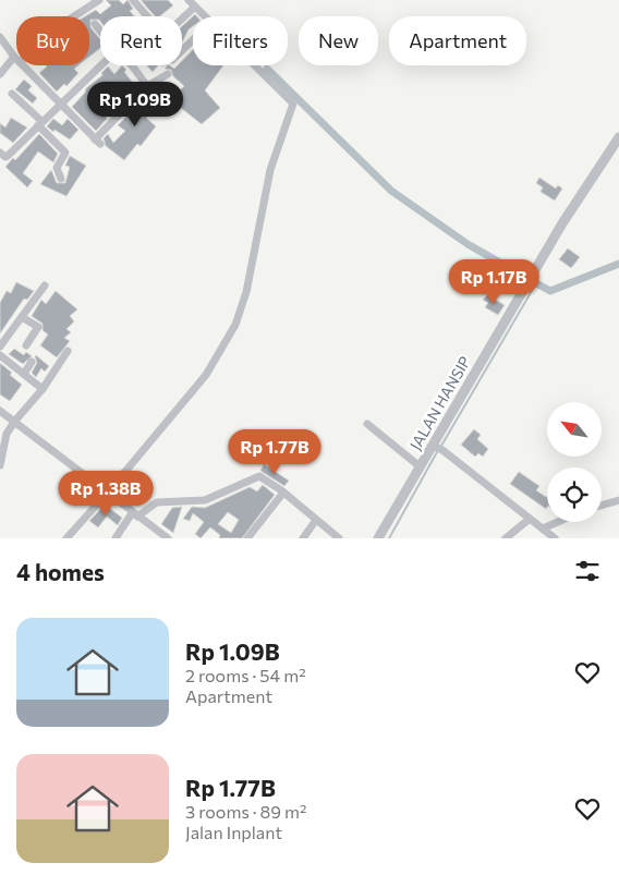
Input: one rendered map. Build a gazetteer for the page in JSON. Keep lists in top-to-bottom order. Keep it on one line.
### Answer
{"streets":{"street":["JALAN HANSIP"]},"north":"top left","page":{"chip":["Buy","Rent","Filters","New","Apartment"],"price":["Rp 1.09B","Rp 1.17B","Rp 1.77B","Rp 1.38B"],"heading":"4 homes","list":[{"name":"Rp 1.09B","note":"2 rooms · 54 m² · Apartment"},{"name":"Rp 1.77B","note":"3 rooms · 89 m² · Jalan Inplant"}]}}
